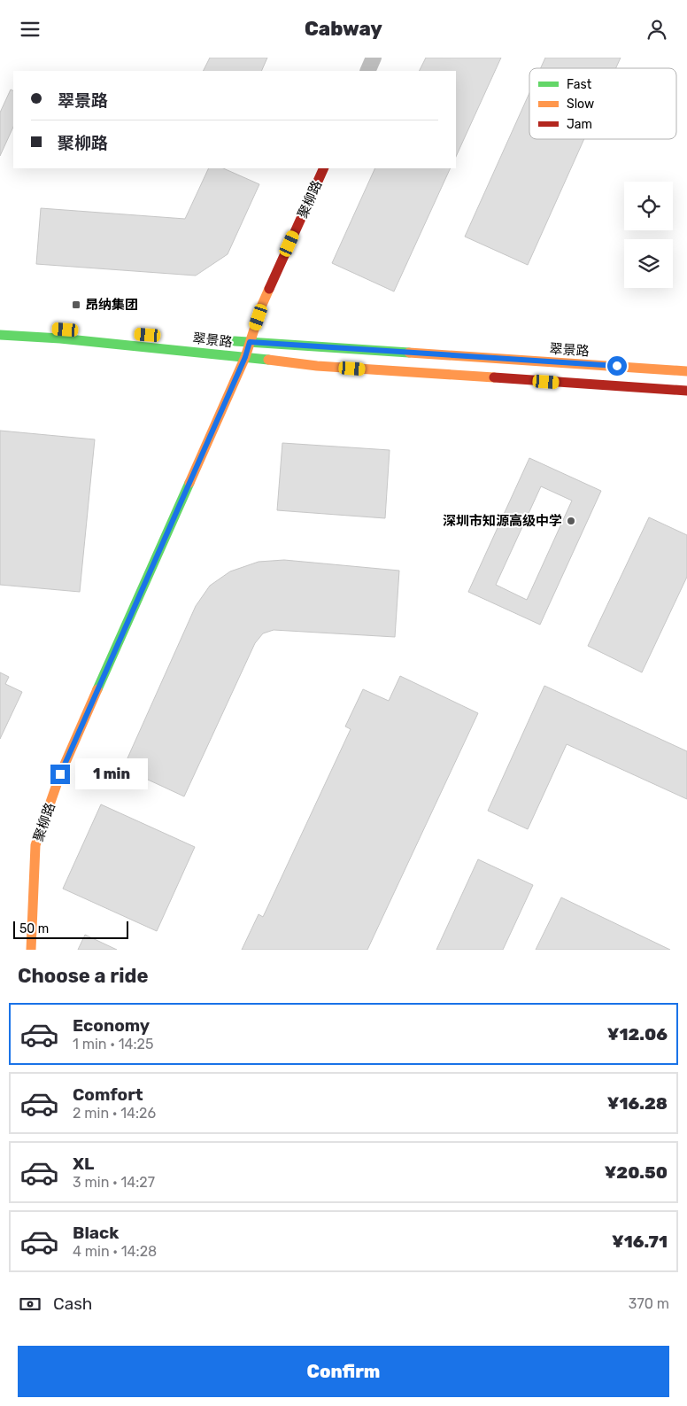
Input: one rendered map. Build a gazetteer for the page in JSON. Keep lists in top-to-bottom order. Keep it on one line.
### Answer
{"streets":{"street":["聚柳路","翠景路"]},"crossings":[["聚柳路","翠景路"]],"places":{"transit":["昂纳集团"],"other":["深圳市知源高级中学"]},"legend":["Fast","Slow","Jam"],"scale_bar":"50 m","page":{"header":"Cabway","banner":["翠景路","聚柳路"],"bubble":"1 min","scale":"50 m","heading":"Choose a ride","list":[{"name":"Economy","note":"1 min · 14:25","value":"¥12.06"},{"name":"Comfort","note":"2 min · 14:26","value":"¥16.28"},{"name":"XL","note":"3 min · 14:27","value":"¥20.50"},{"name":"Black","note":"4 min · 14:28","value":"¥16.71"}],"pay":["Cash","370 m"],"buttons":"Confirm"}}
